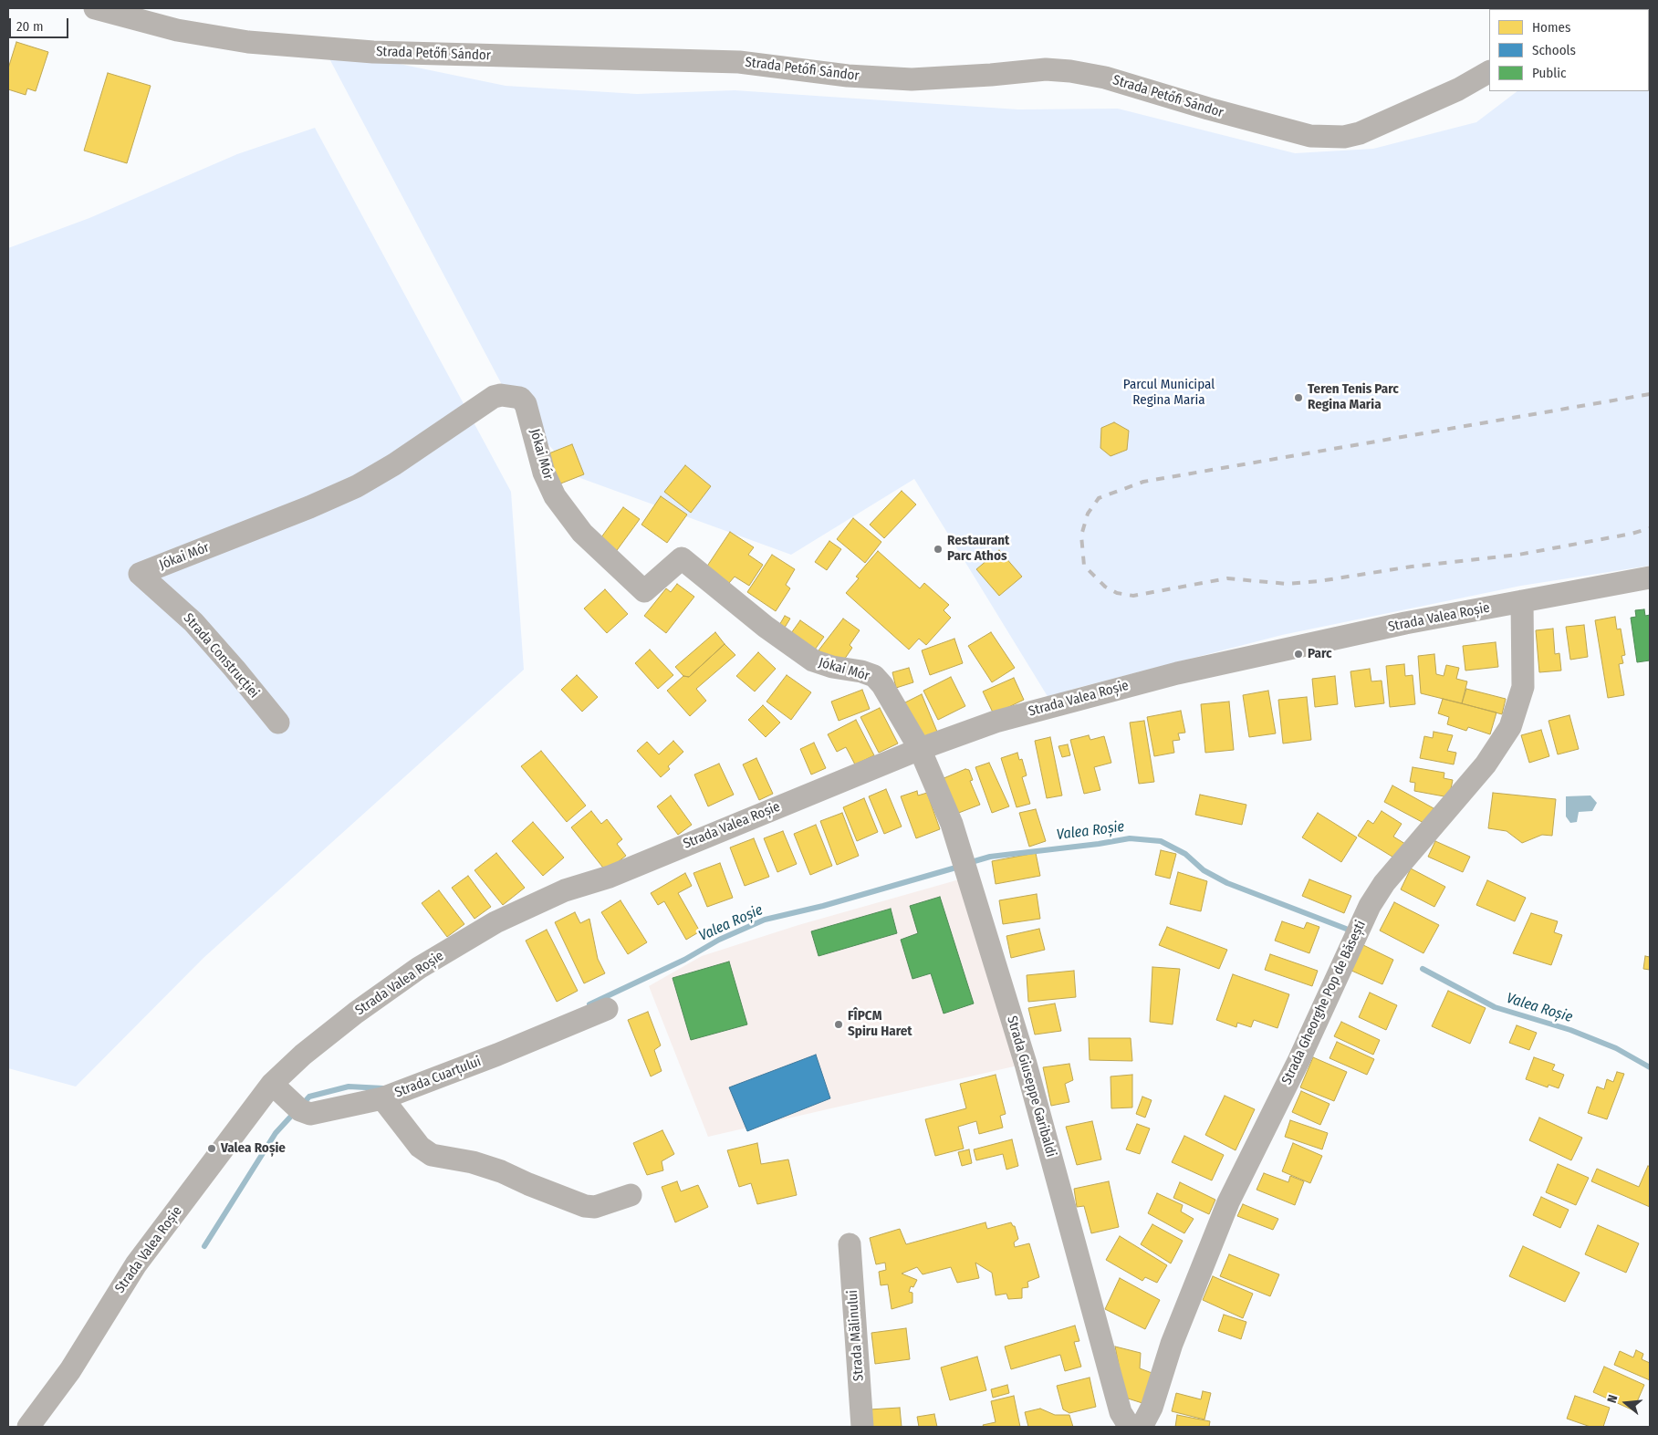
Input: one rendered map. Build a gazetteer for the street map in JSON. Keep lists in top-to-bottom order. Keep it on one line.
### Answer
{"streets":{"street":["Strada Petőfi Sándor","Jókai Mór","Strada Valea Roșie","Strada Construcției","Strada Gheorghe Pop de Băsești","Strada Cuarțului","Strada Giuseppe Garibaldi","Strada Mălinului"]},"crossings":[["Jókai Mór","Strada Valea Roșie"],["Jókai Mór","Strada Construcției"],["Jókai Mór","Strada Giuseppe Garibaldi"],["Strada Valea Roșie","Strada Gheorghe Pop de Băsești"],["Strada Valea Roșie","Strada Cuarțului"],["Strada Valea Roșie","Strada Giuseppe Garibaldi"]],"water":["Valea Roșie"],"parks":["Parcul Municipal Regina Maria"],"places":["Teren Tenis Parc Regina Maria","Restaurant Parc Athos","Parc","FÎPCM Spiru Haret","Valea Roșie"],"legend":["Homes","Schools","Public"],"scale_bar":"20 m","north":"left"}
